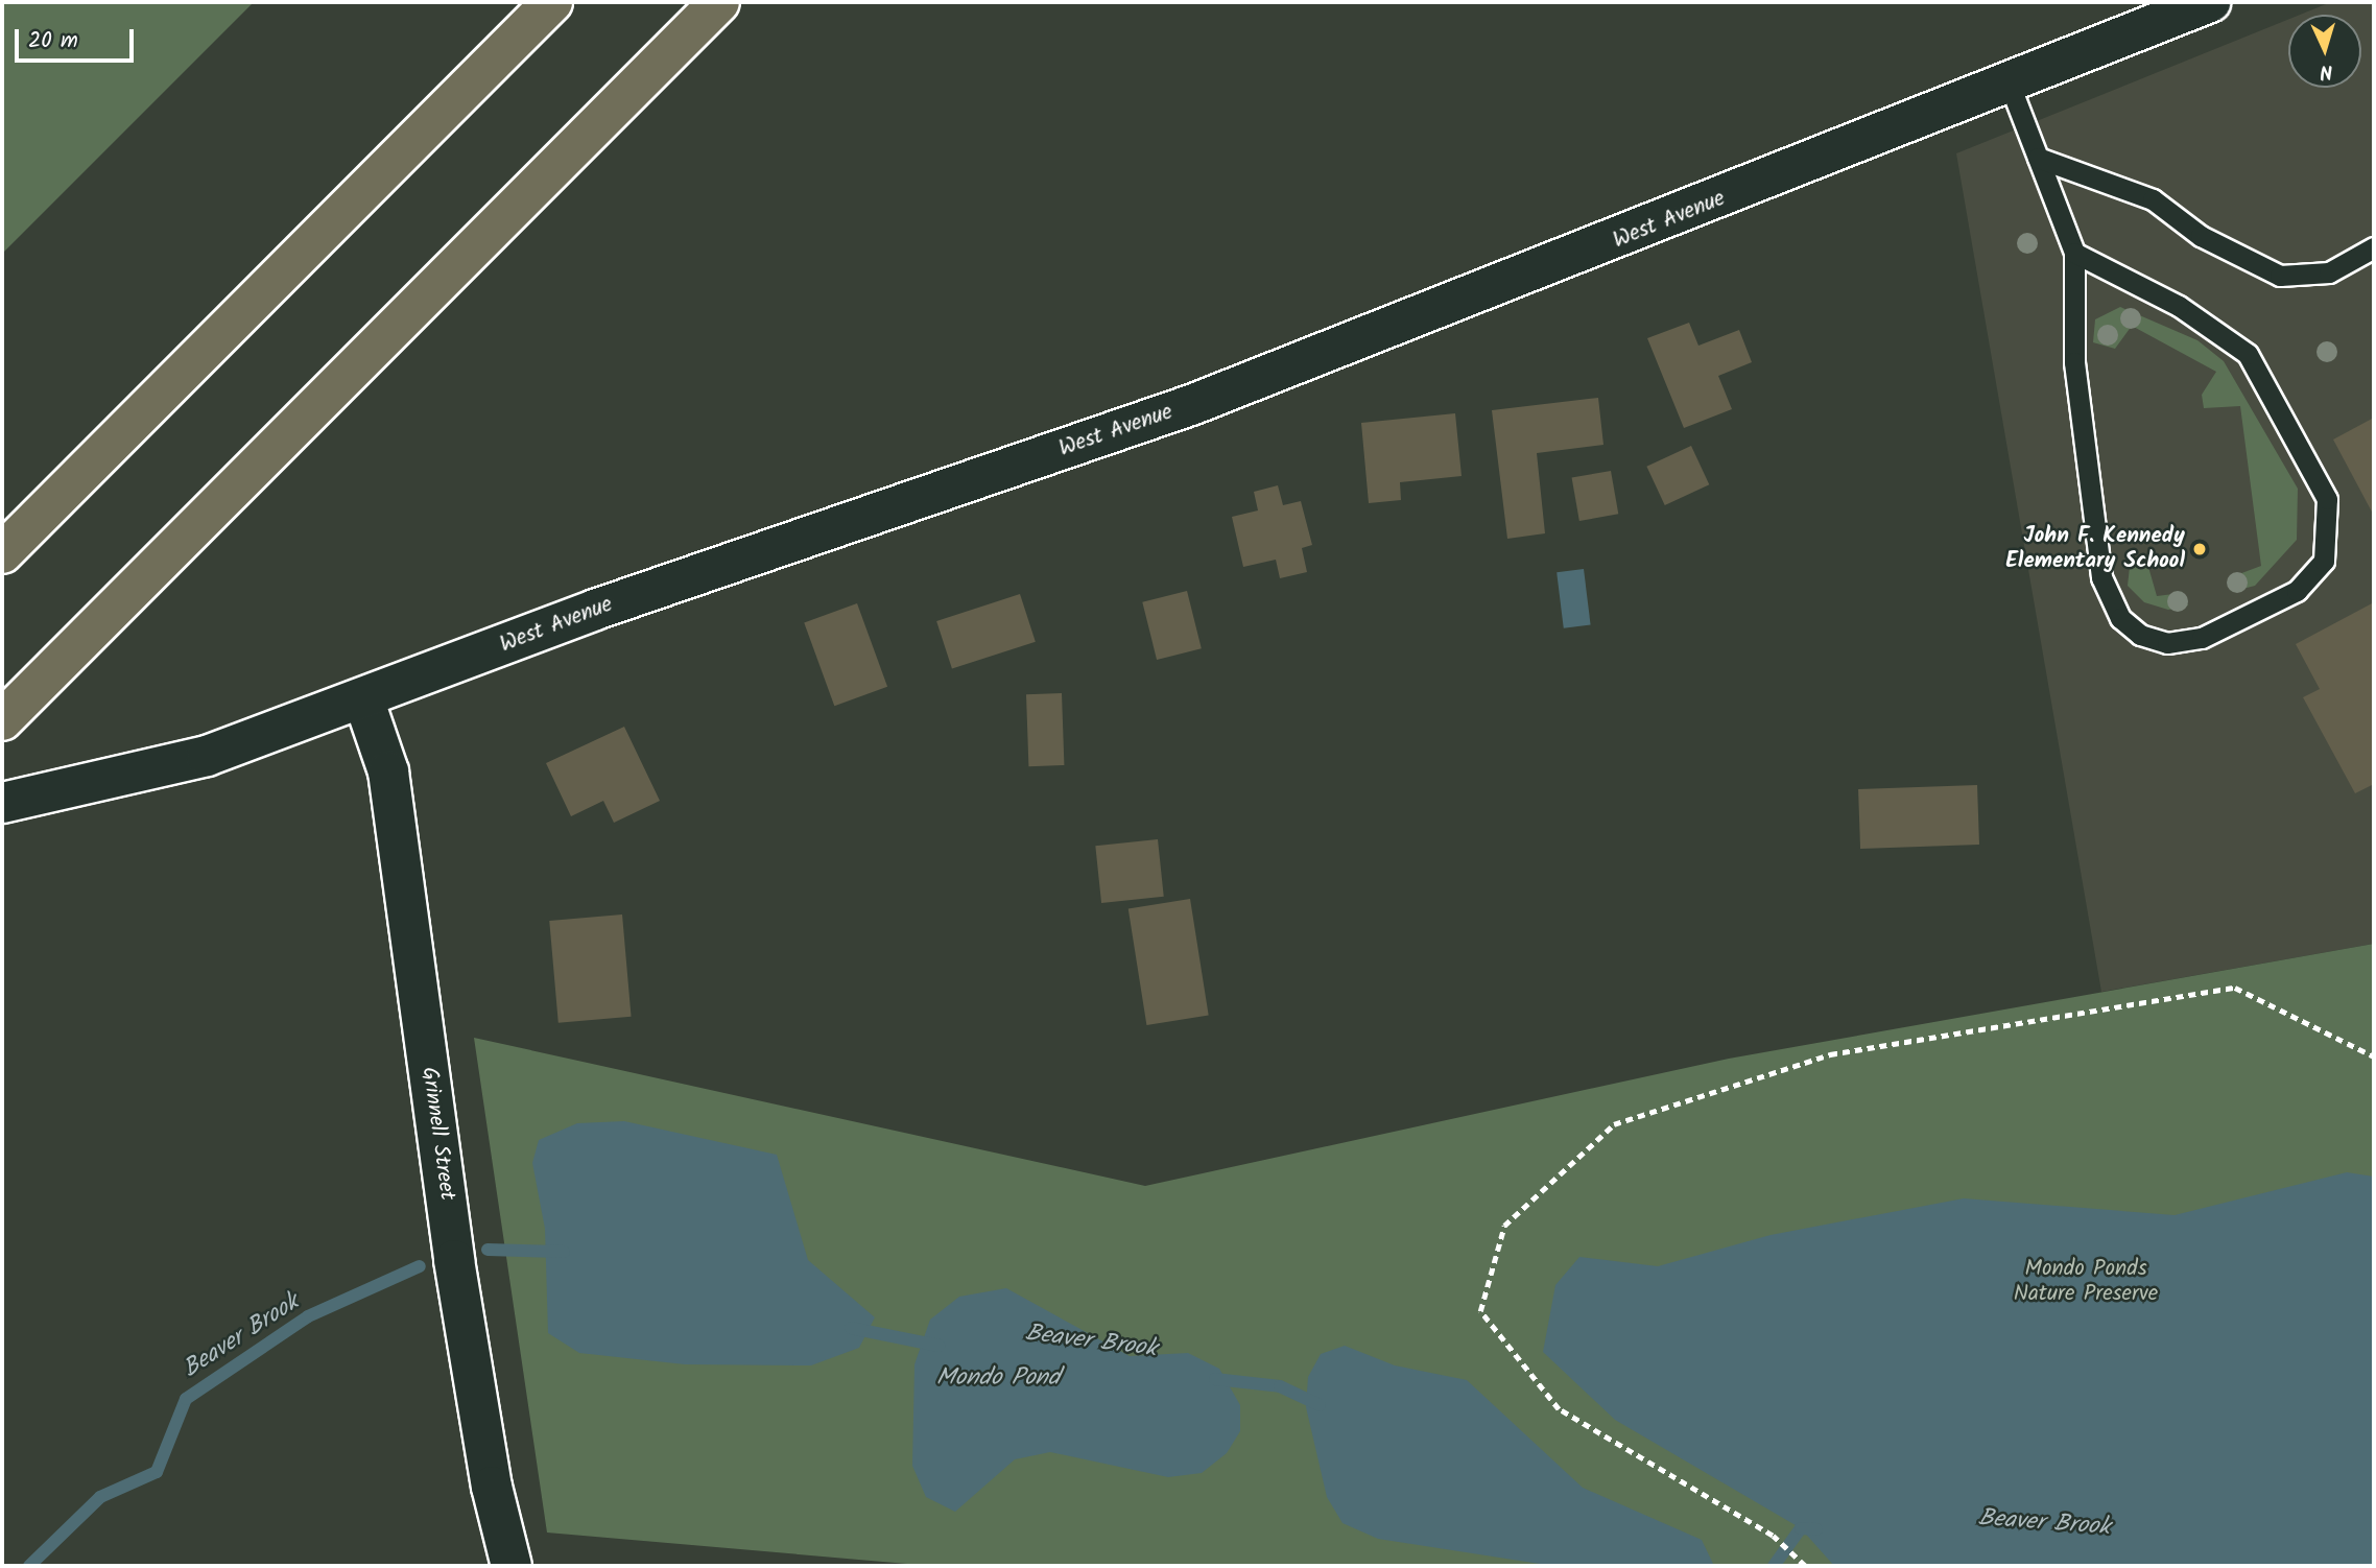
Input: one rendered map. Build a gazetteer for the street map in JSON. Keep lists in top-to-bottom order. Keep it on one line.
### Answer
{"streets":{"street":["West Avenue","Grinnell Street"]},"crossings":[["West Avenue","Grinnell Street"]],"water":["Beaver Brook","Mondo Pond"],"parks":["Mondo Ponds Nature Preserve"],"places":["John F. Kennedy Elementary School"],"scale_bar":"20 m","north":"bottom"}
